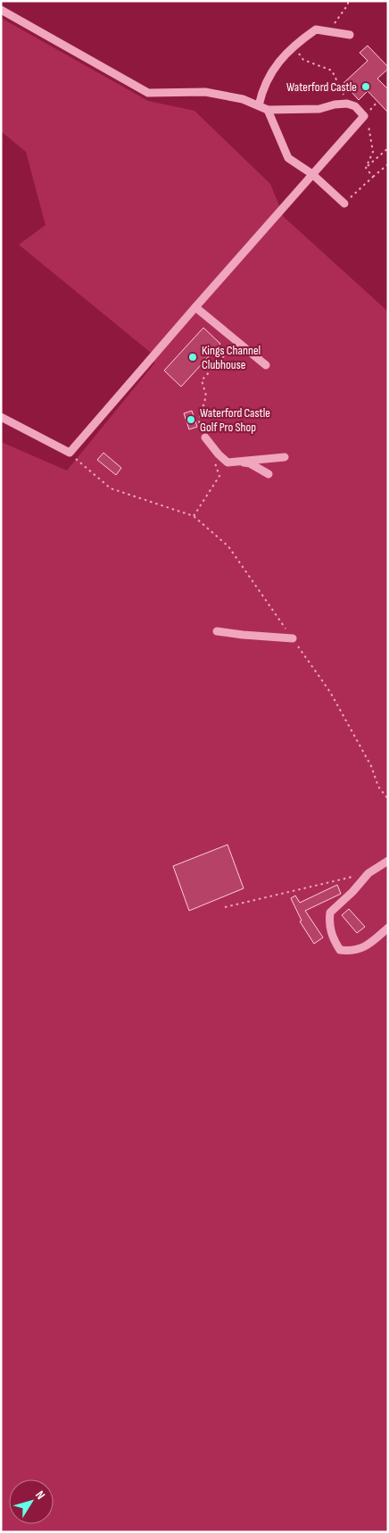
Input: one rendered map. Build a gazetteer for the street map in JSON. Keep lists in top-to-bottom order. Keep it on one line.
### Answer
{"places":["Waterford Castle","Kings Channel Clubhouse","Waterford Castle Golf Pro Shop"],"north":"top right"}
